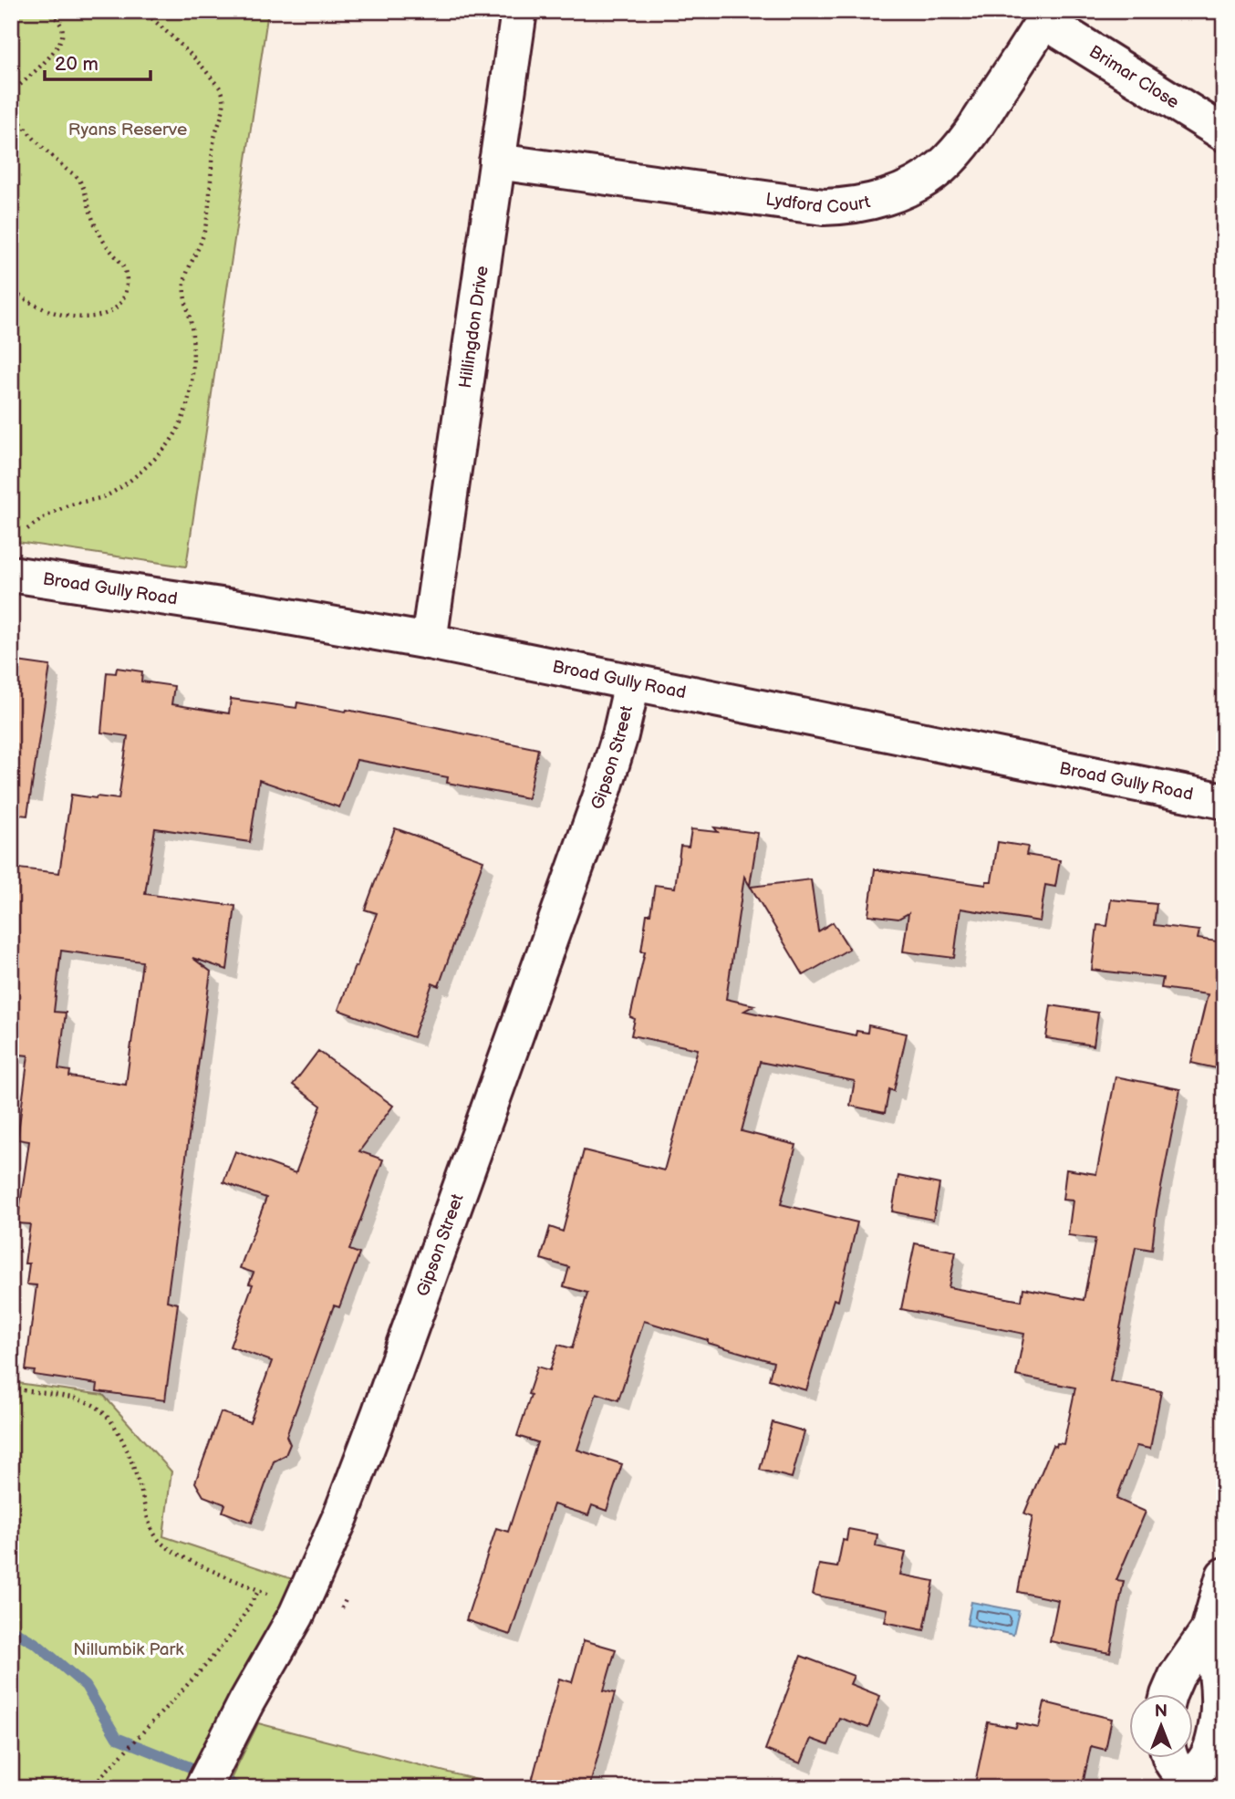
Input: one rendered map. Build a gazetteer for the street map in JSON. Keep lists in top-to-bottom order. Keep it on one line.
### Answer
{"streets":{"street":["Brimar Close","Lydford Court","Hillingdon Drive","Broad Gully Road","Gipson Street"]},"crossings":[["Brimar Close","Lydford Court"],["Lydford Court","Hillingdon Drive"],["Hillingdon Drive","Broad Gully Road"],["Broad Gully Road","Gipson Street"]],"parks":["Ryans Reserve","Nillumbik Park"],"scale_bar":"20 m","north":"top"}
